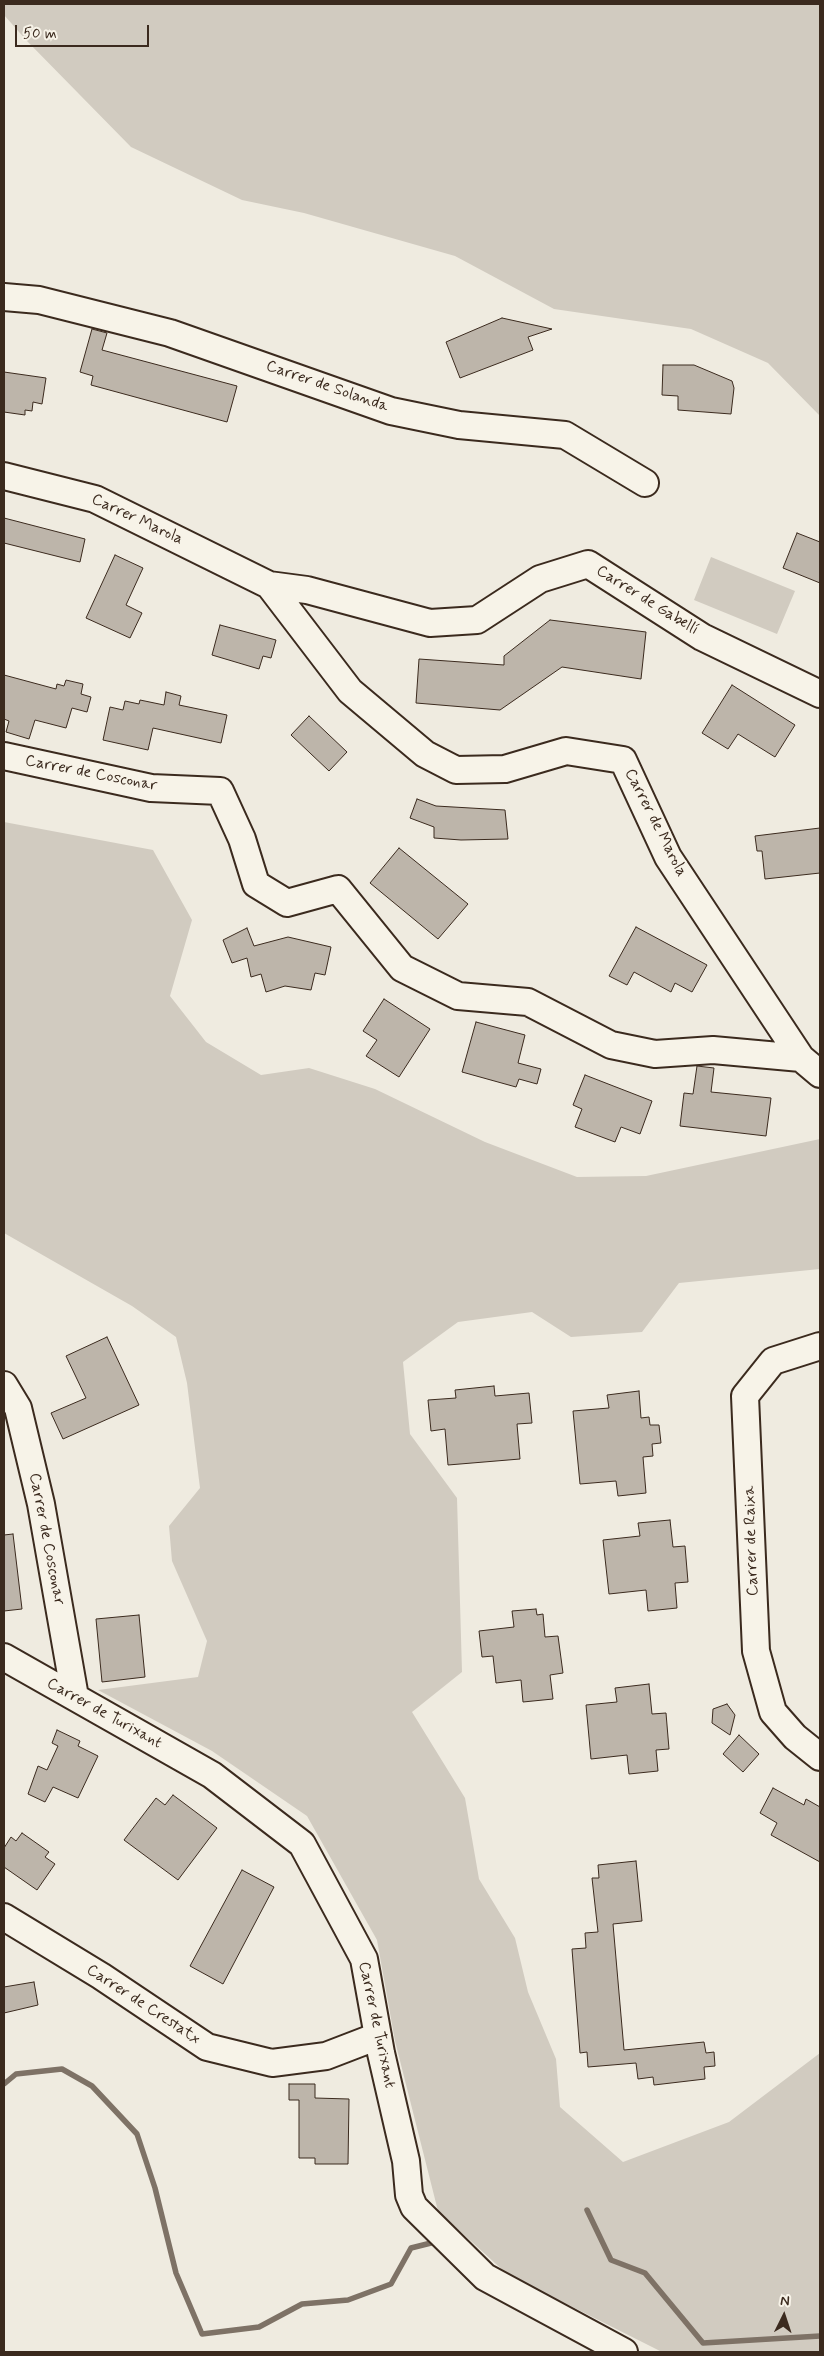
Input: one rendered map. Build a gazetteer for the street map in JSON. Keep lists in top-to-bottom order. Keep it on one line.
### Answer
{"streets":{"street":["Carrer de Solanda","Carrer Marola","Carrer de Gabellí","Carrer de Cosconar","Carrer de Marola","Carrer de Raixa","Carrer de Turixant","Carrer de Crestatx"]},"crossings":[["Carrer Marola","Carrer de Marola"],["Carrer de Gabellí","Carrer de Marola"],["Carrer de Cosconar","Carrer de Marola"],["Carrer de Cosconar","Carrer de Turixant"],["Carrer de Turixant","Carrer de Crestatx"]],"scale_bar":"50 m","north":"top"}
